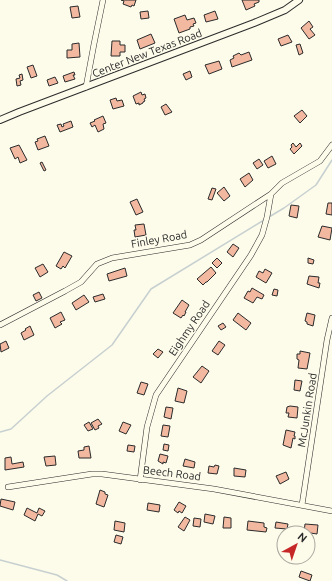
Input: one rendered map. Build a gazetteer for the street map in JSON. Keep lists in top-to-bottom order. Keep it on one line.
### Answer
{"streets":{"street":["Center New Texas Road","Finley Road","Eighmy Road","McJunkin Road","Beech Road"]},"crossings":[["Finley Road","Eighmy Road"],["Eighmy Road","Beech Road"],["McJunkin Road","Beech Road"]],"north":"top right"}
